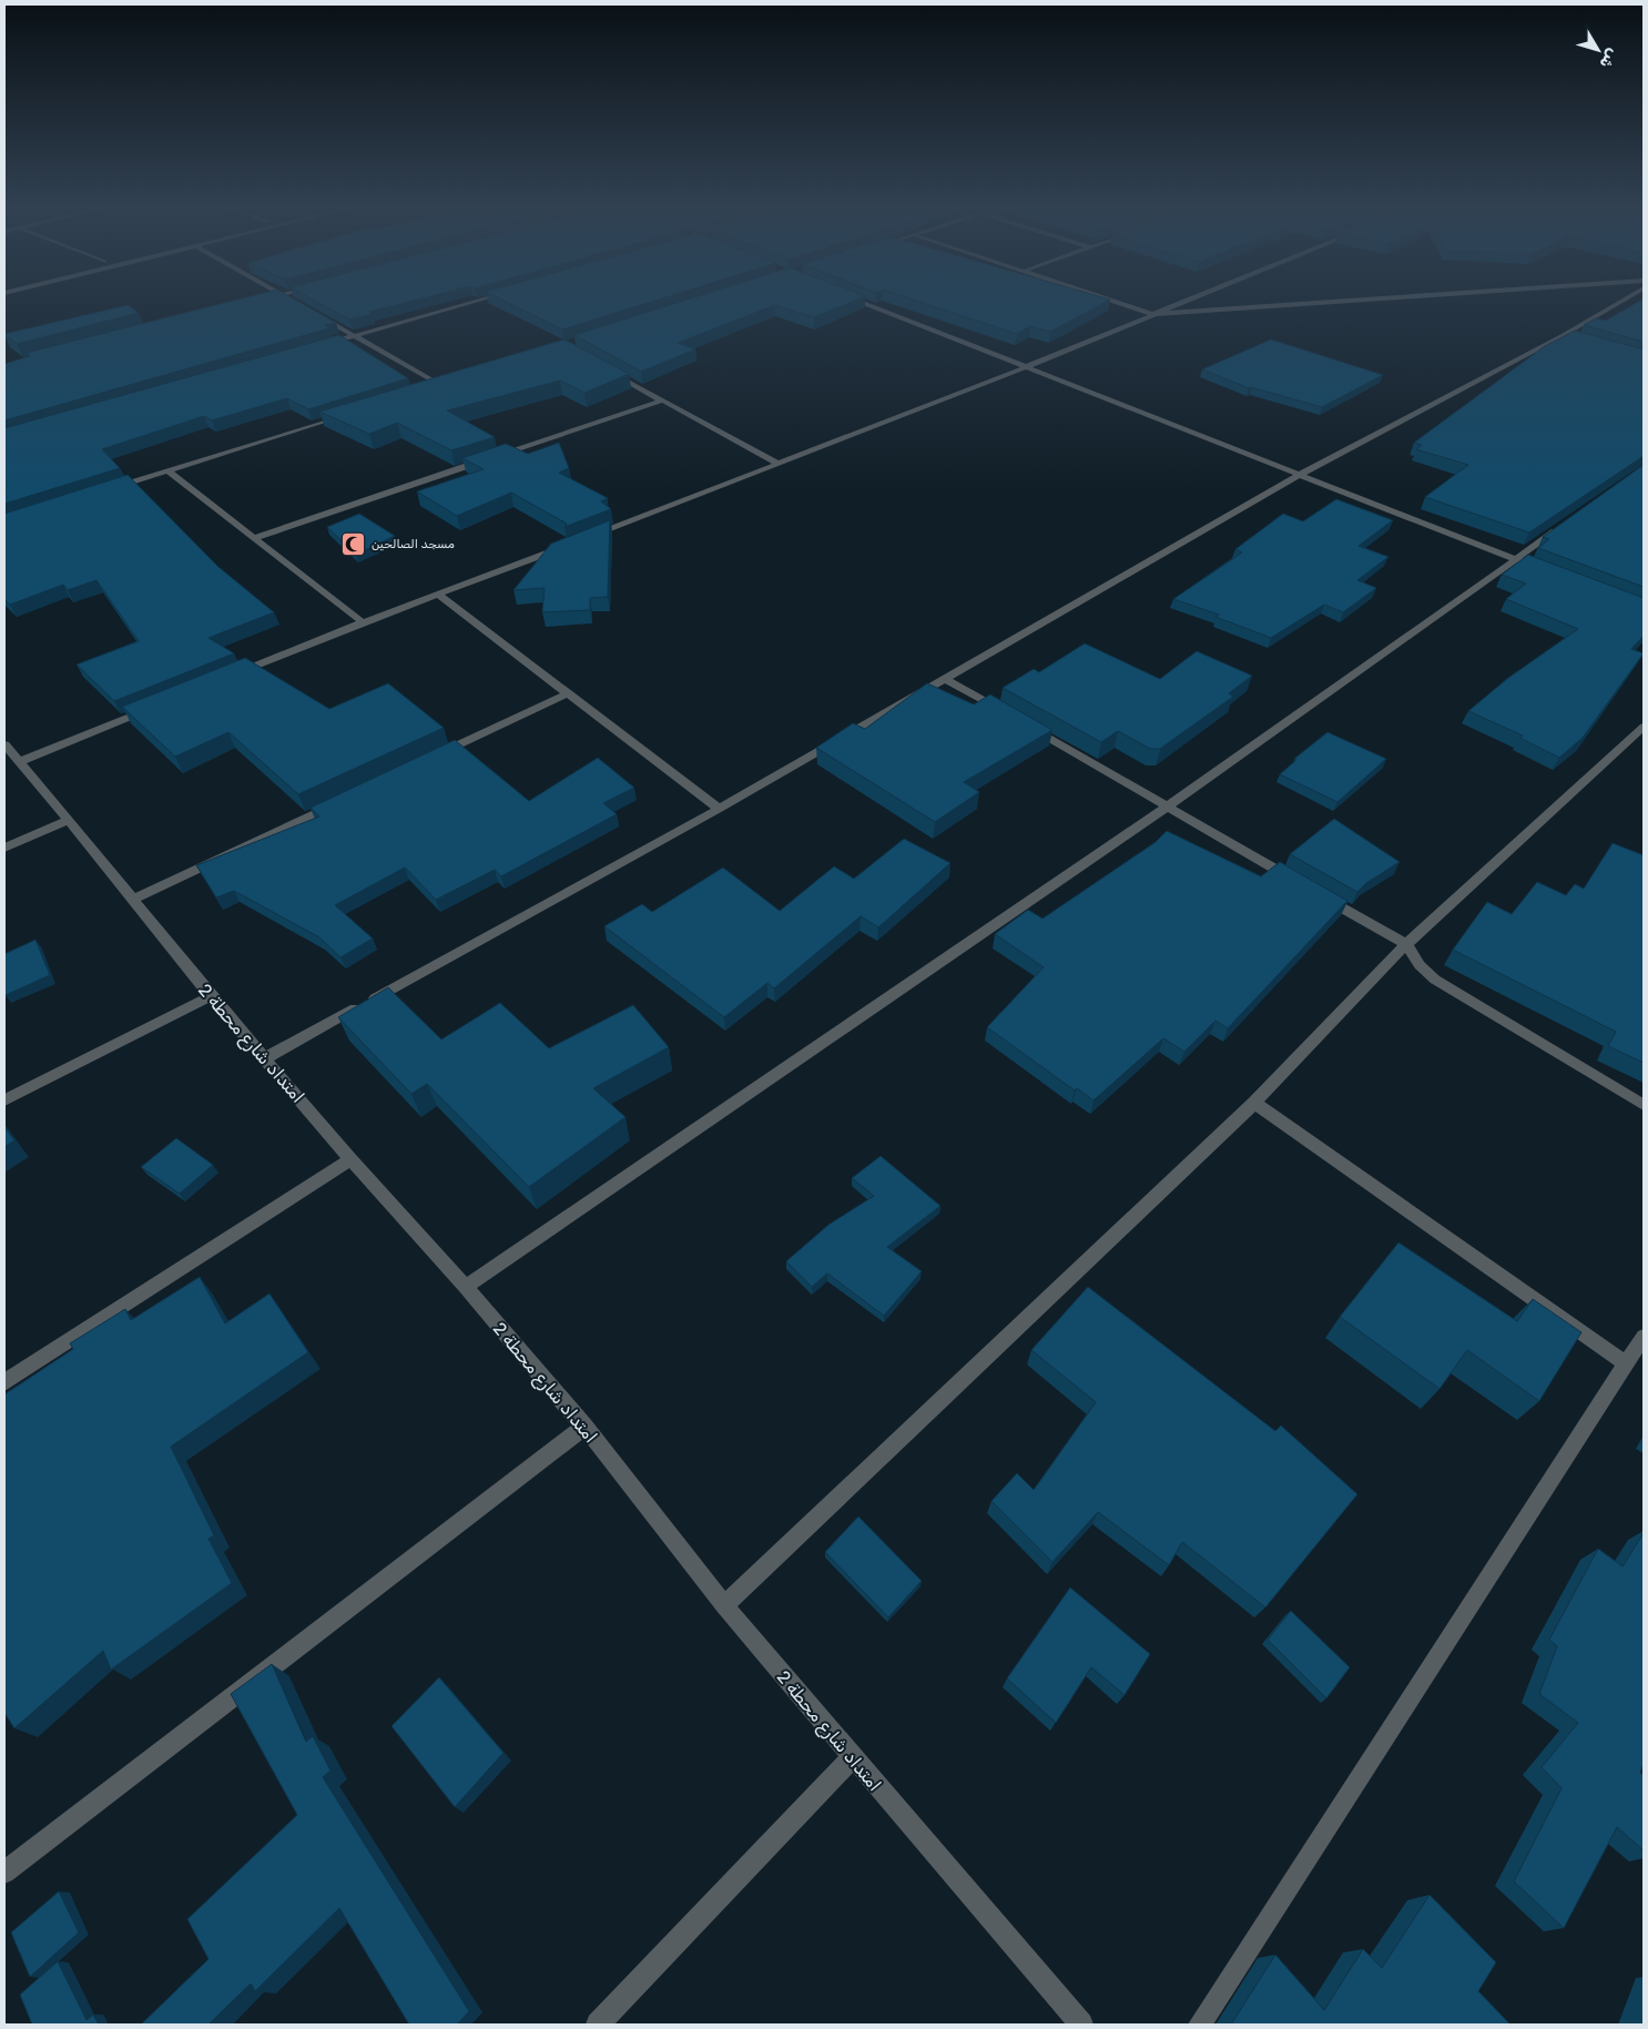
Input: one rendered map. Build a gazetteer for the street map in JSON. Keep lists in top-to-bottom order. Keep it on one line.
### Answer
{"streets":{"street":["امتداد شارع محطة 2"]},"places":{"mosque":["مسجد الصالحين"]},"north":"bottom right"}
